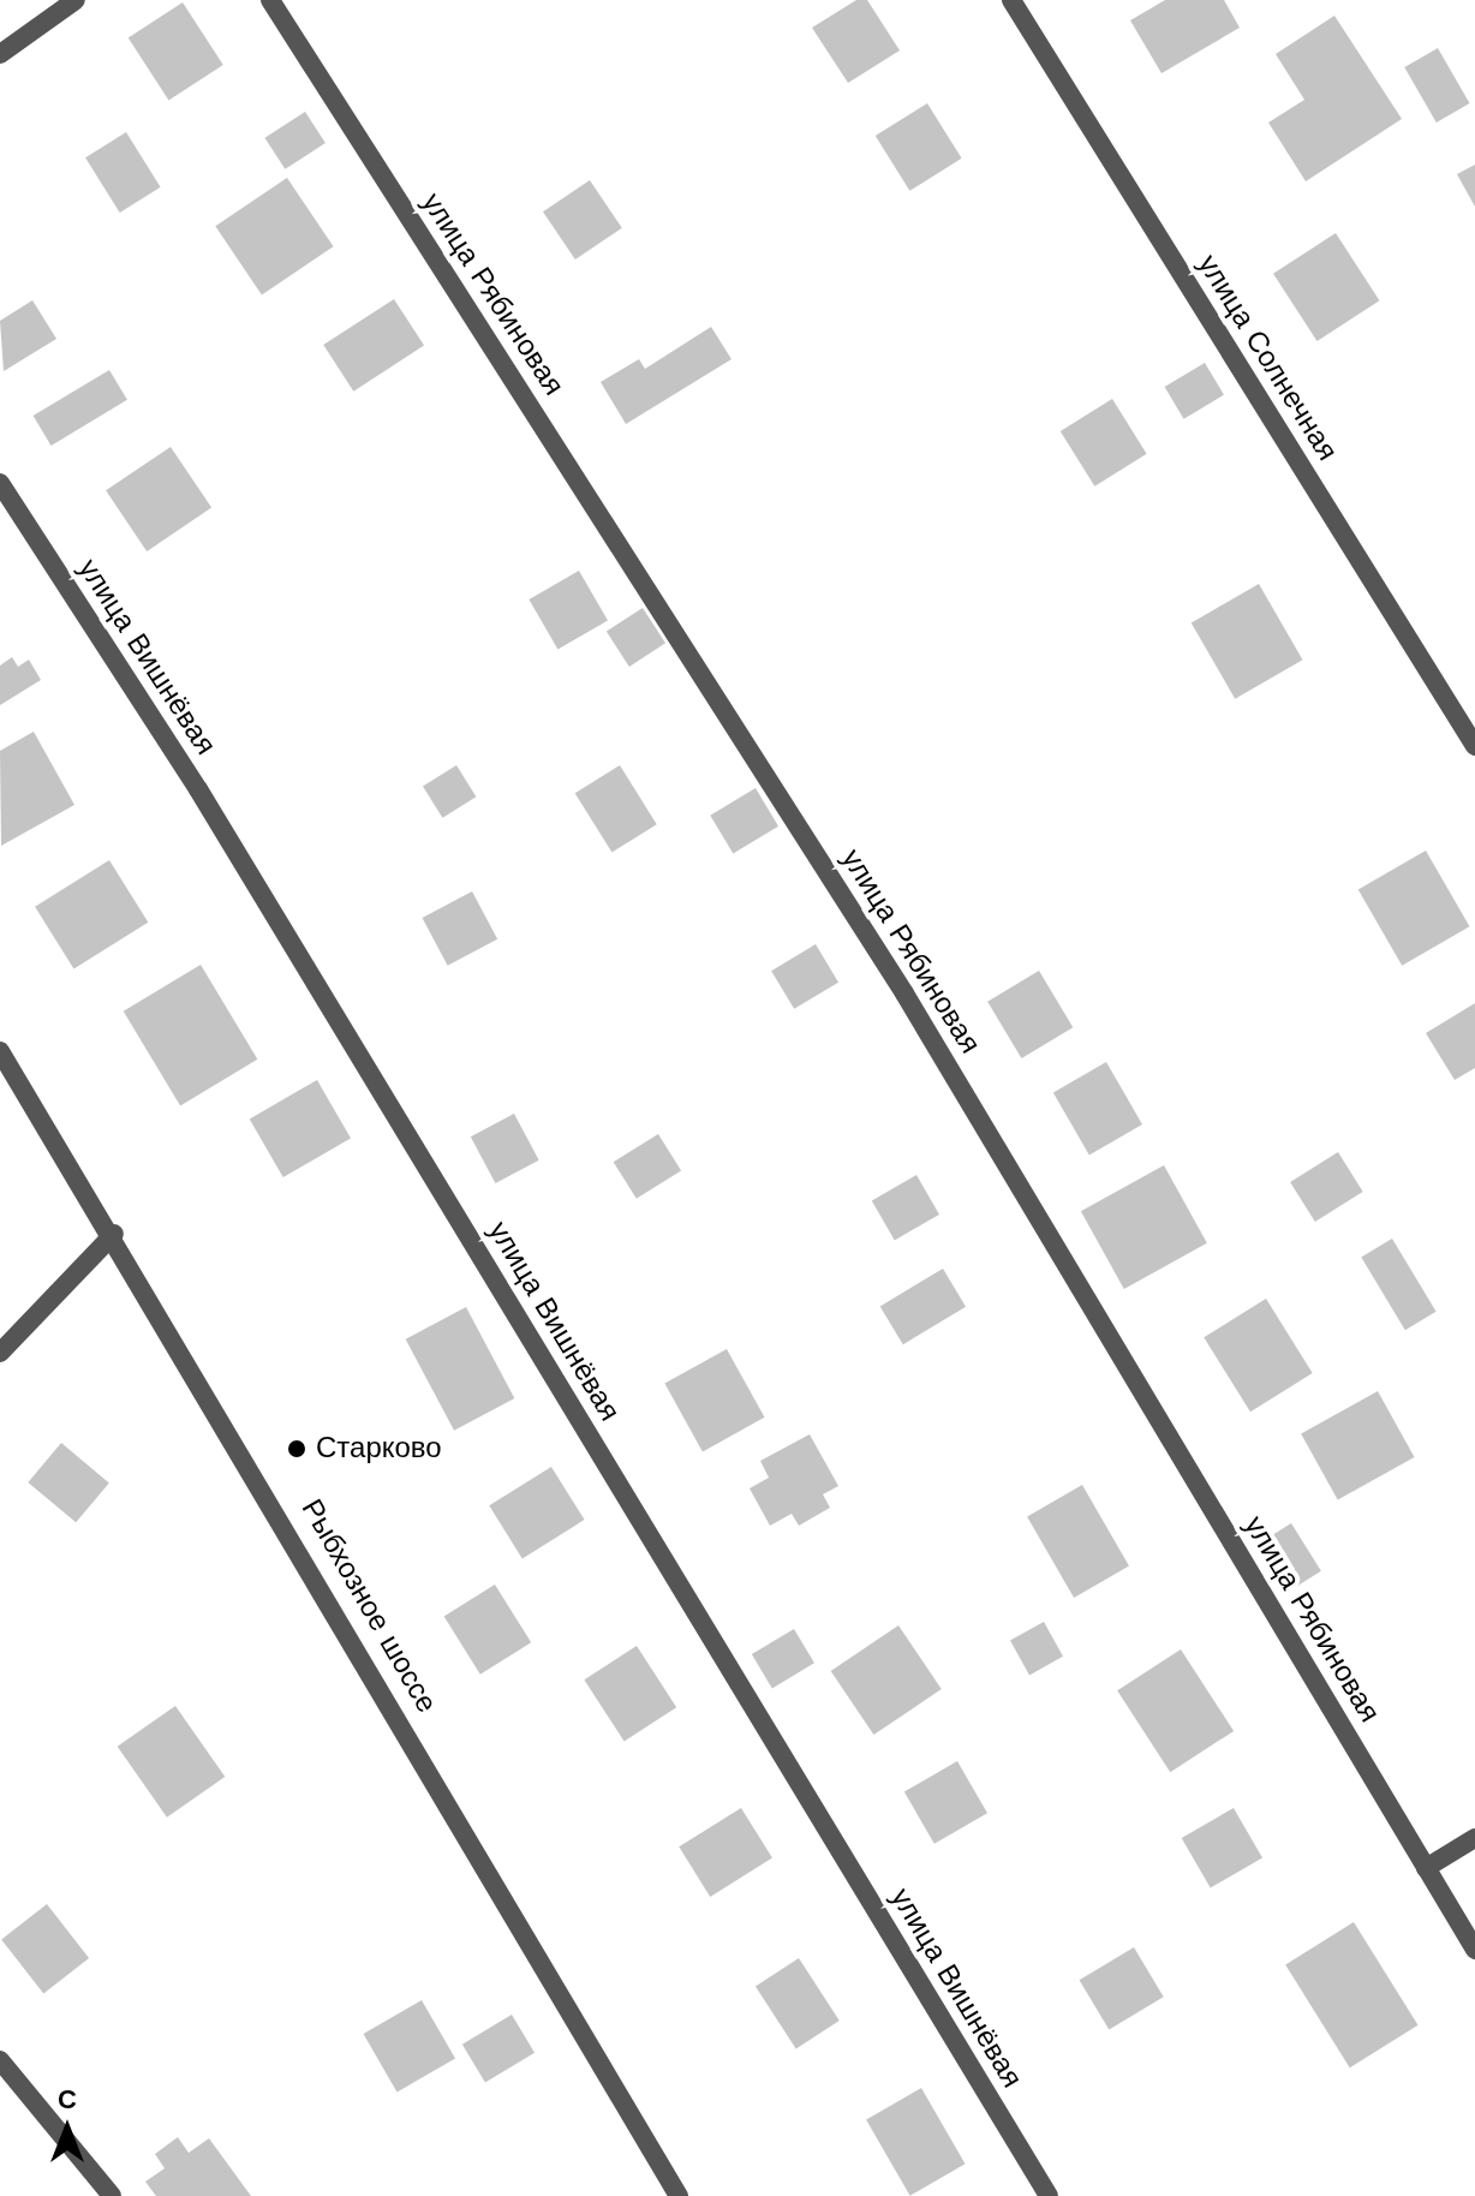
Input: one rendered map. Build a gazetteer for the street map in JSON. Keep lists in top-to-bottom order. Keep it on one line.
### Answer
{"streets":{"street":["улица Рябиновая","улица Солнечная","улица Вишнёвая","Рыбхозное шоссе"]},"places":["Старково"],"north":"top"}
